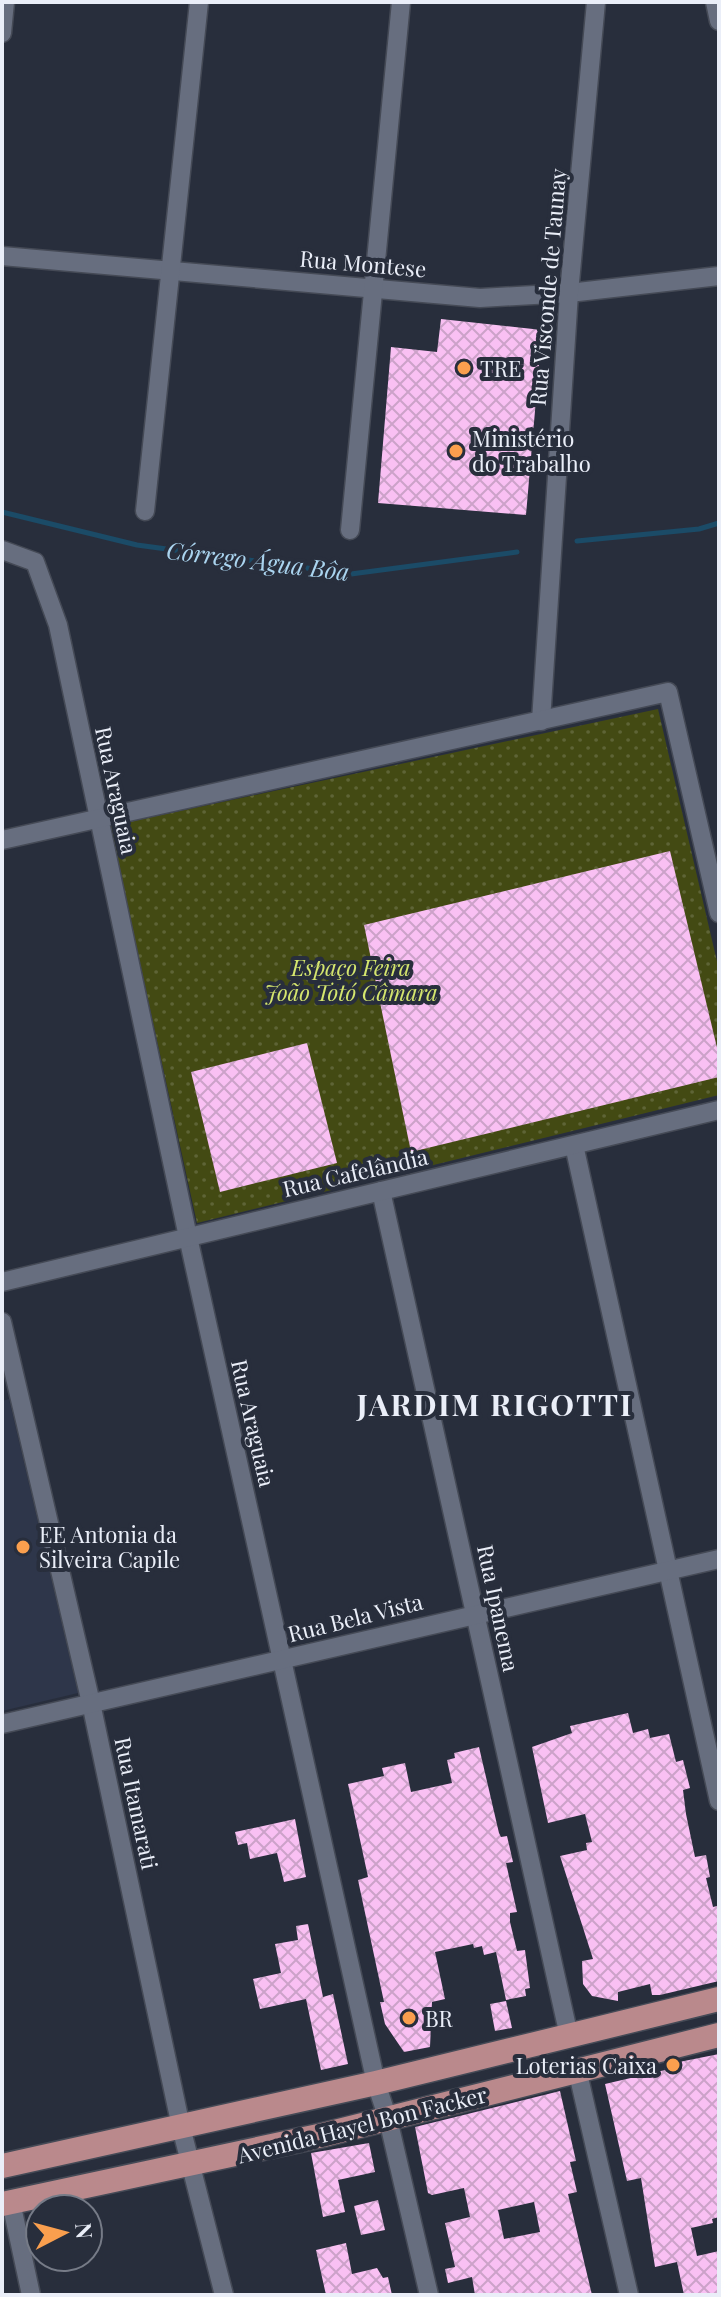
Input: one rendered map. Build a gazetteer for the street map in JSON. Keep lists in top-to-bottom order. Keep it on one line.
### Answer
{"streets":{"main road":["Avenida Hayel Bon Facker"],"street":["Rua Montese","Rua Visconde de Taunay","Rua Araguaia","Rua Cafelândia","Rua Ipanema","Rua Bela Vista","Rua Itamarati"]},"crossings":[["Rua Montese","Rua Visconde de Taunay"],["Rua Araguaia","Rua Cafelândia"],["Rua Araguaia","Rua Bela Vista"],["Rua Araguaia","Avenida Hayel Bon Facker"],["Rua Cafelândia","Rua Ipanema"],["Rua Ipanema","Rua Bela Vista"],["Rua Ipanema","Avenida Hayel Bon Facker"],["Rua Bela Vista","Rua Itamarati"],["Rua Itamarati","Avenida Hayel Bon Facker"]],"districts":["JARDIM RIGOTTI"],"water":["Córrego Água Bôa"],"parks":["Espaço Feira João Totó Câmara"],"places":["TRE","Ministério do Trabalho","EE Antonia da Silveira Capile","BR","Loterias Caixa"],"north":"right"}
